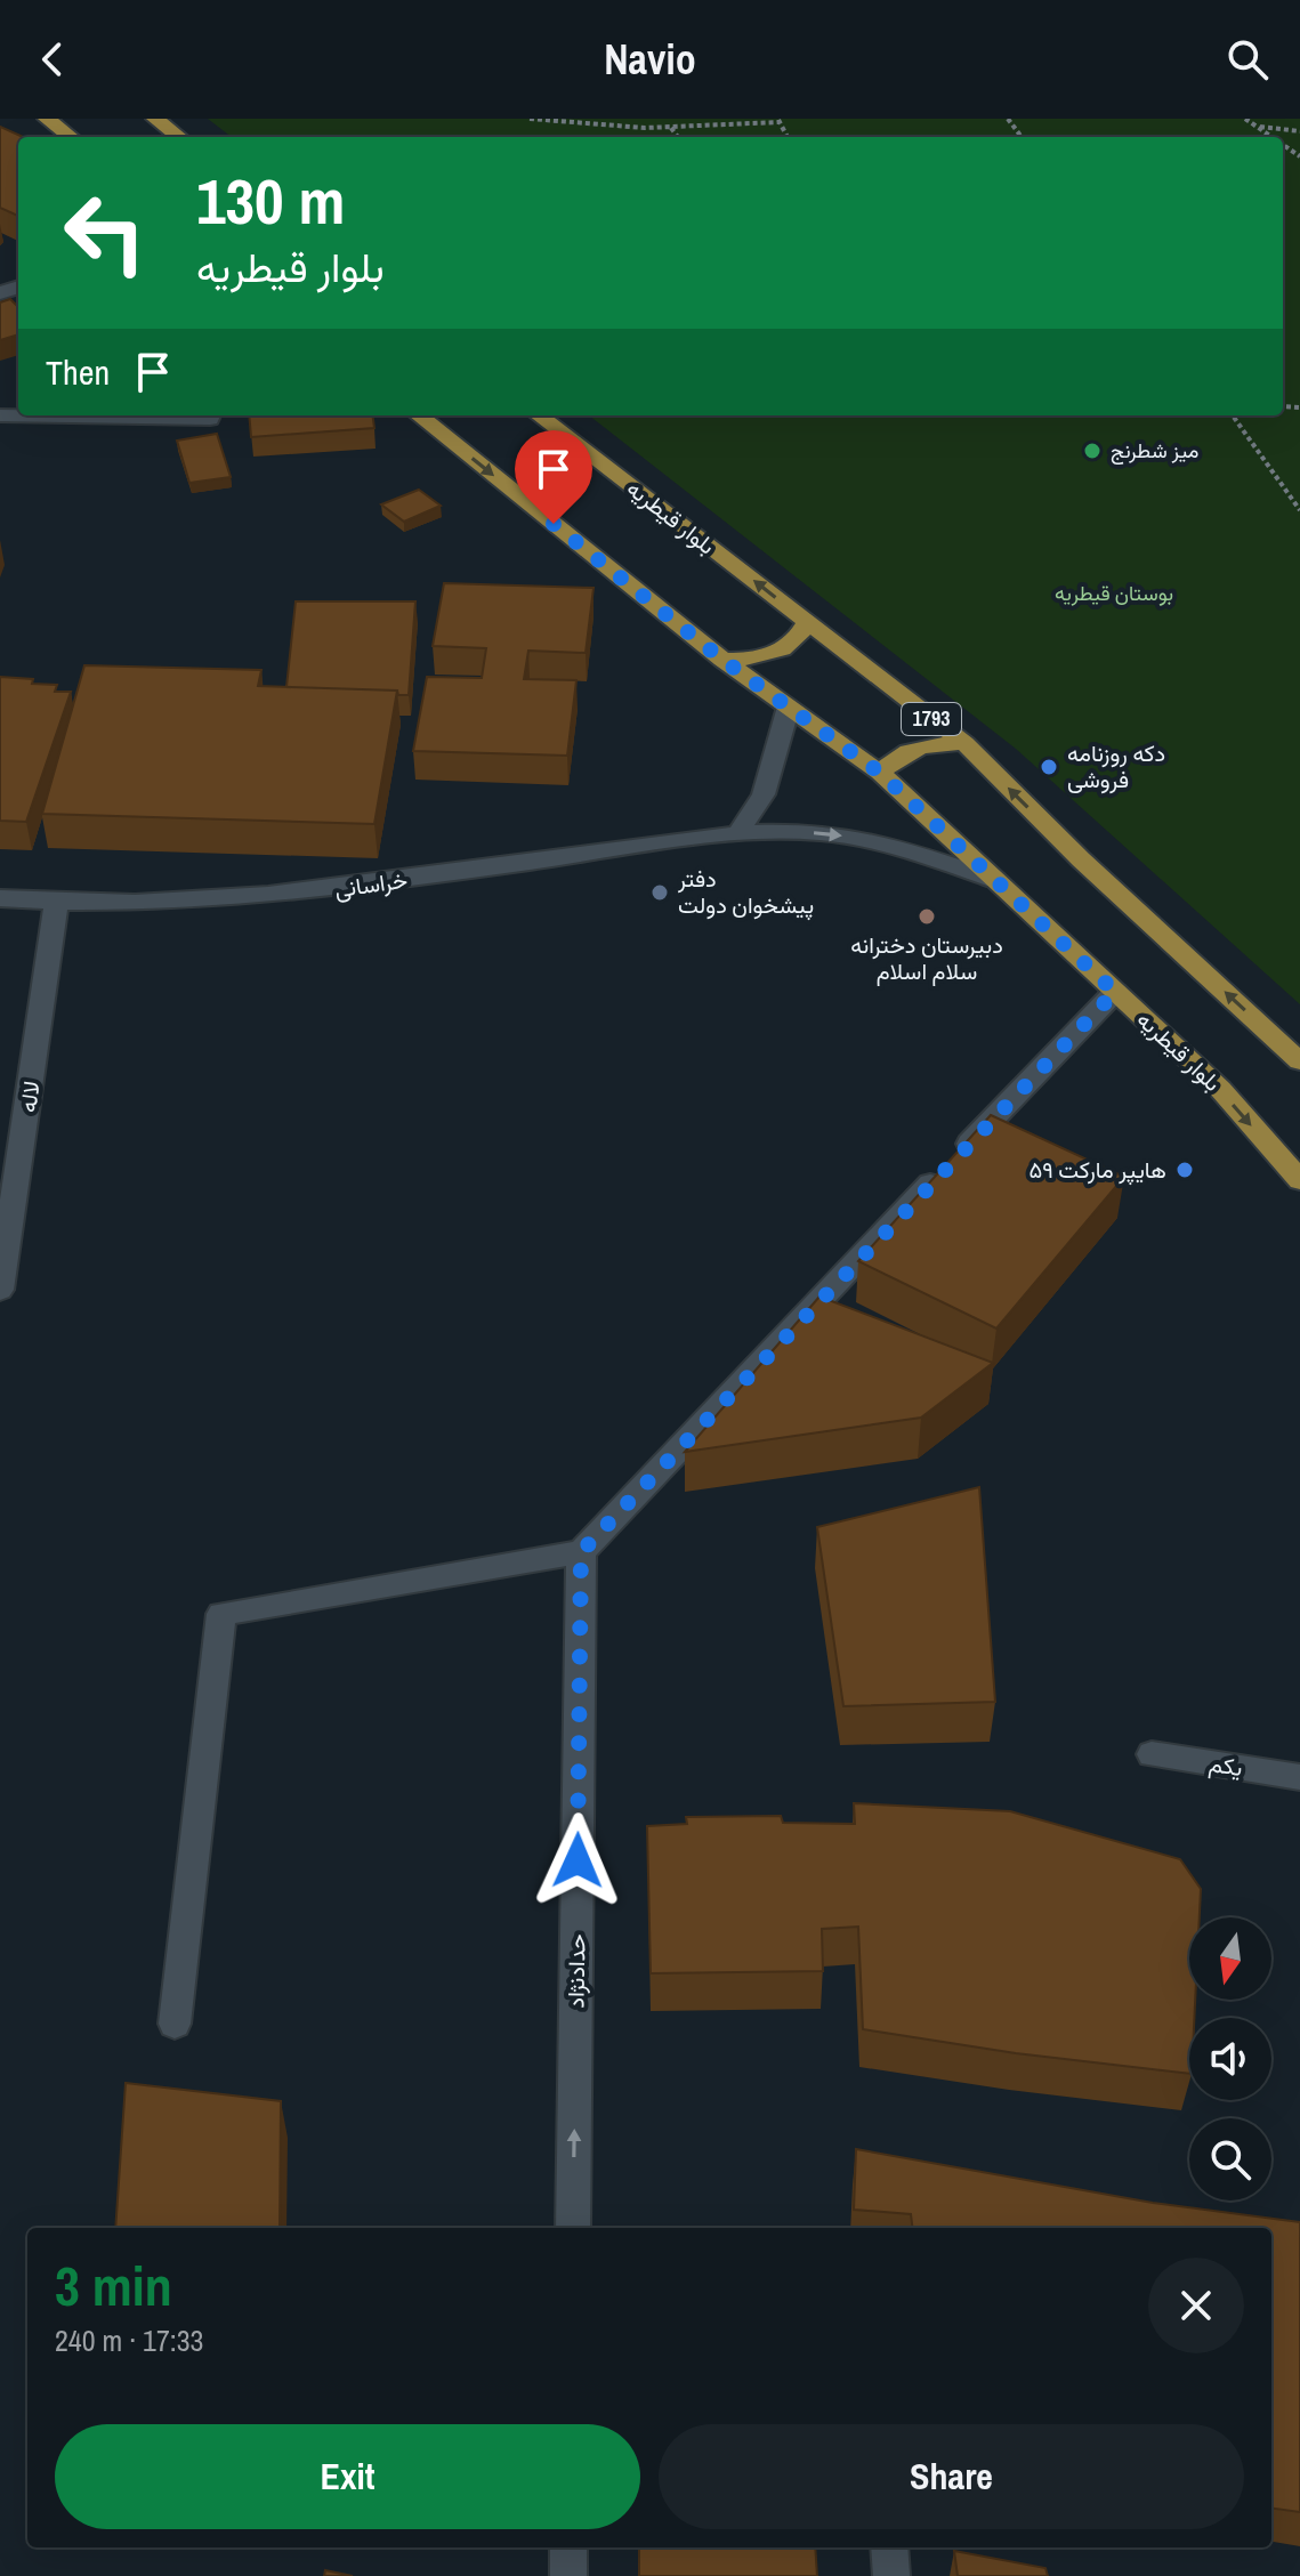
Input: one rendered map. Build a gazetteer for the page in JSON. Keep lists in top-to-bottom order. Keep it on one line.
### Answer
{"streets":{"main road":["بلوار قیطریه","1793"],"street":["خراسانی","لاله","یکم","حدادنژاد"]},"crossings":[["بلوار قیطریه","خراسانی"],["خراسانی","لاله"]],"one_way":["حدادنژاد"],"parks":["بوستان قیطریه"],"places":["میز شطرنج","دکه روزنامه فروشی","دفتر پیشخوان دولت","دبیرستان دخترانه سلام اسلام","هایپر مارکت ۵۹"],"north":"bottom","page":{"header":"Navio","turn":["130 m","بلوار قیطریه"],"then":"Then","heading":["3 min","240 m · 17:33"],"buttons":["Exit","Share"]}}
